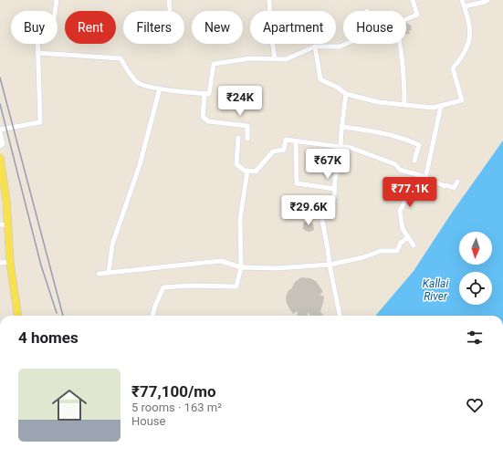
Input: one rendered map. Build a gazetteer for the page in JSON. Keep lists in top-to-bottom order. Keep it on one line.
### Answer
{"water":["Kallai River"],"north":"bottom","page":{"chip":["Buy","Rent","Filters","New","Apartment","House"],"price":["₹24K","₹67K","₹77.1K","₹29.6K"],"heading":"4 homes","list":[{"name":"₹77,100/mo","note":"5 rooms · 163 m² · House"}]}}
